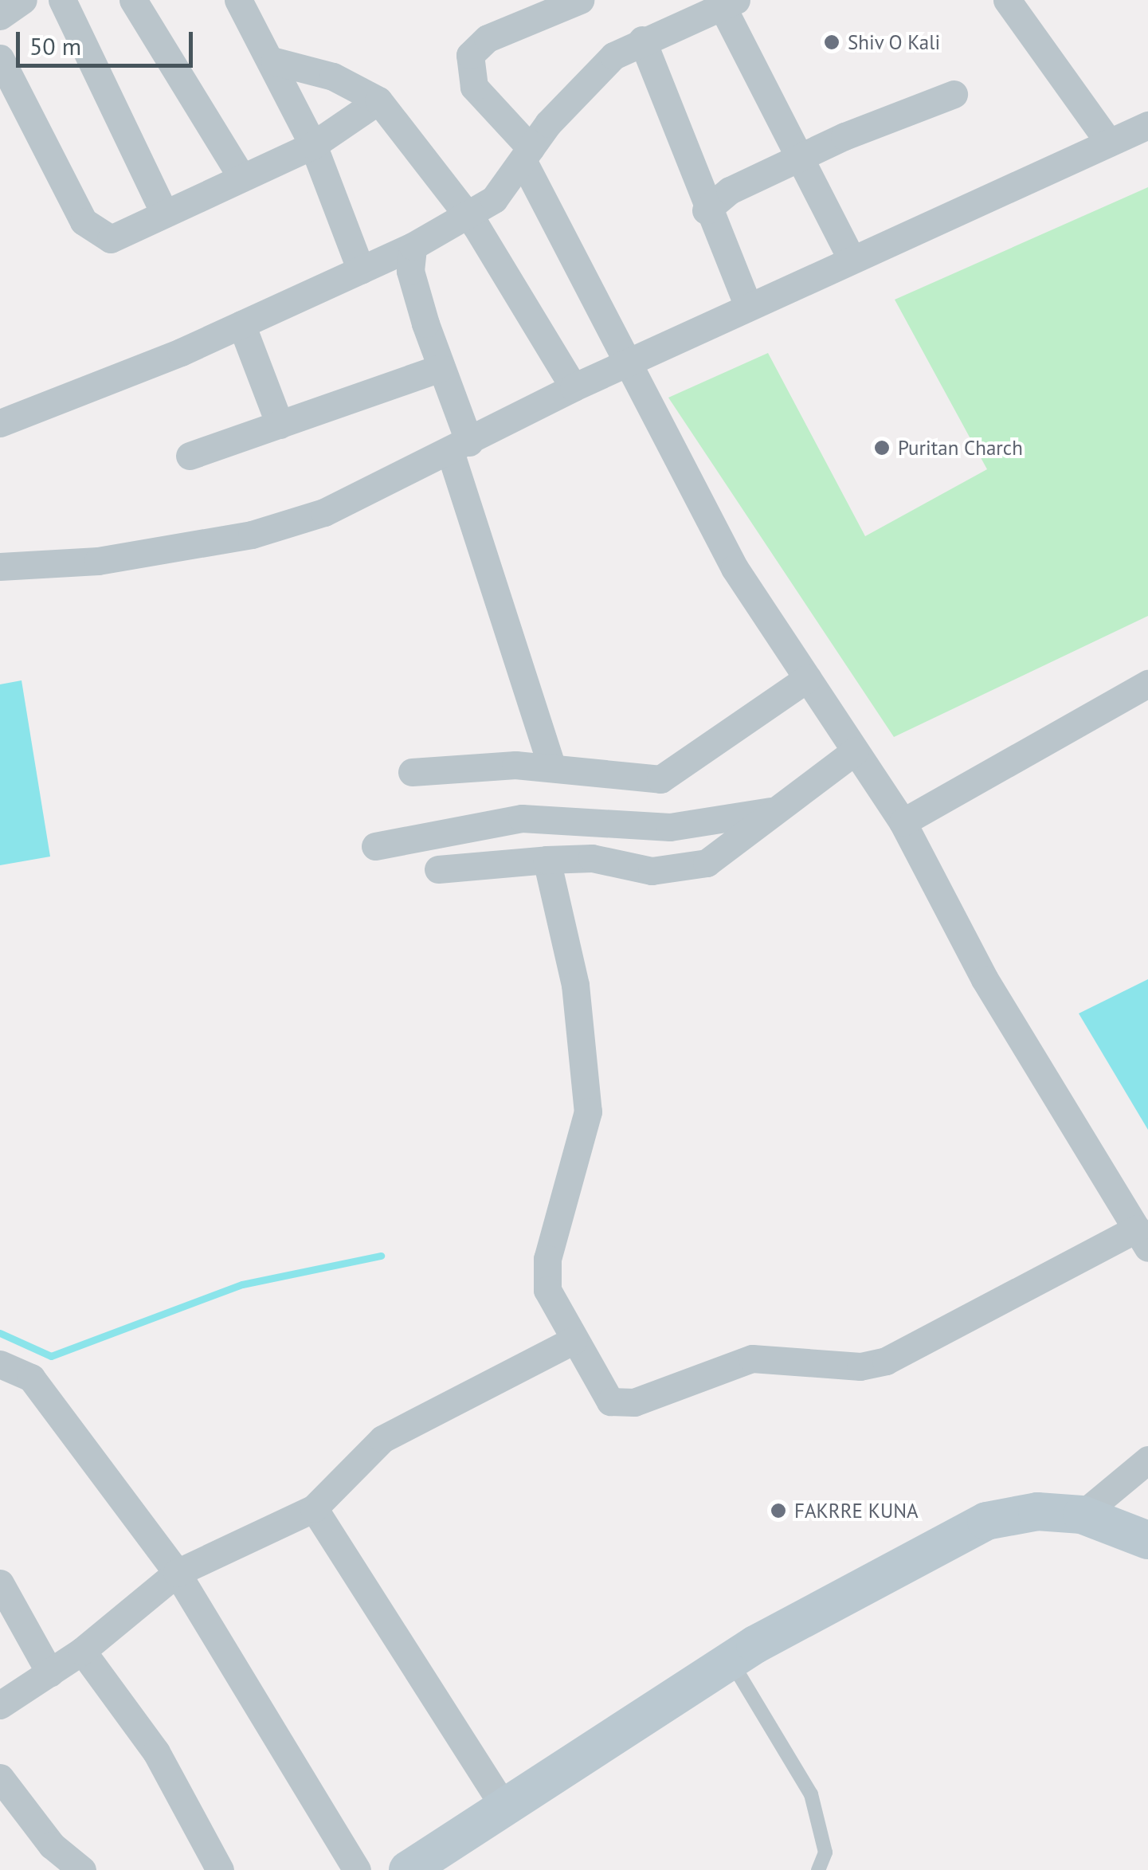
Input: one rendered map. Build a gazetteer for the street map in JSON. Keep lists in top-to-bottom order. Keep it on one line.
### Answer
{"places":["Shiv O Kali","Puritan Charch","FAKRRE KUNA"],"scale_bar":"50 m"}
